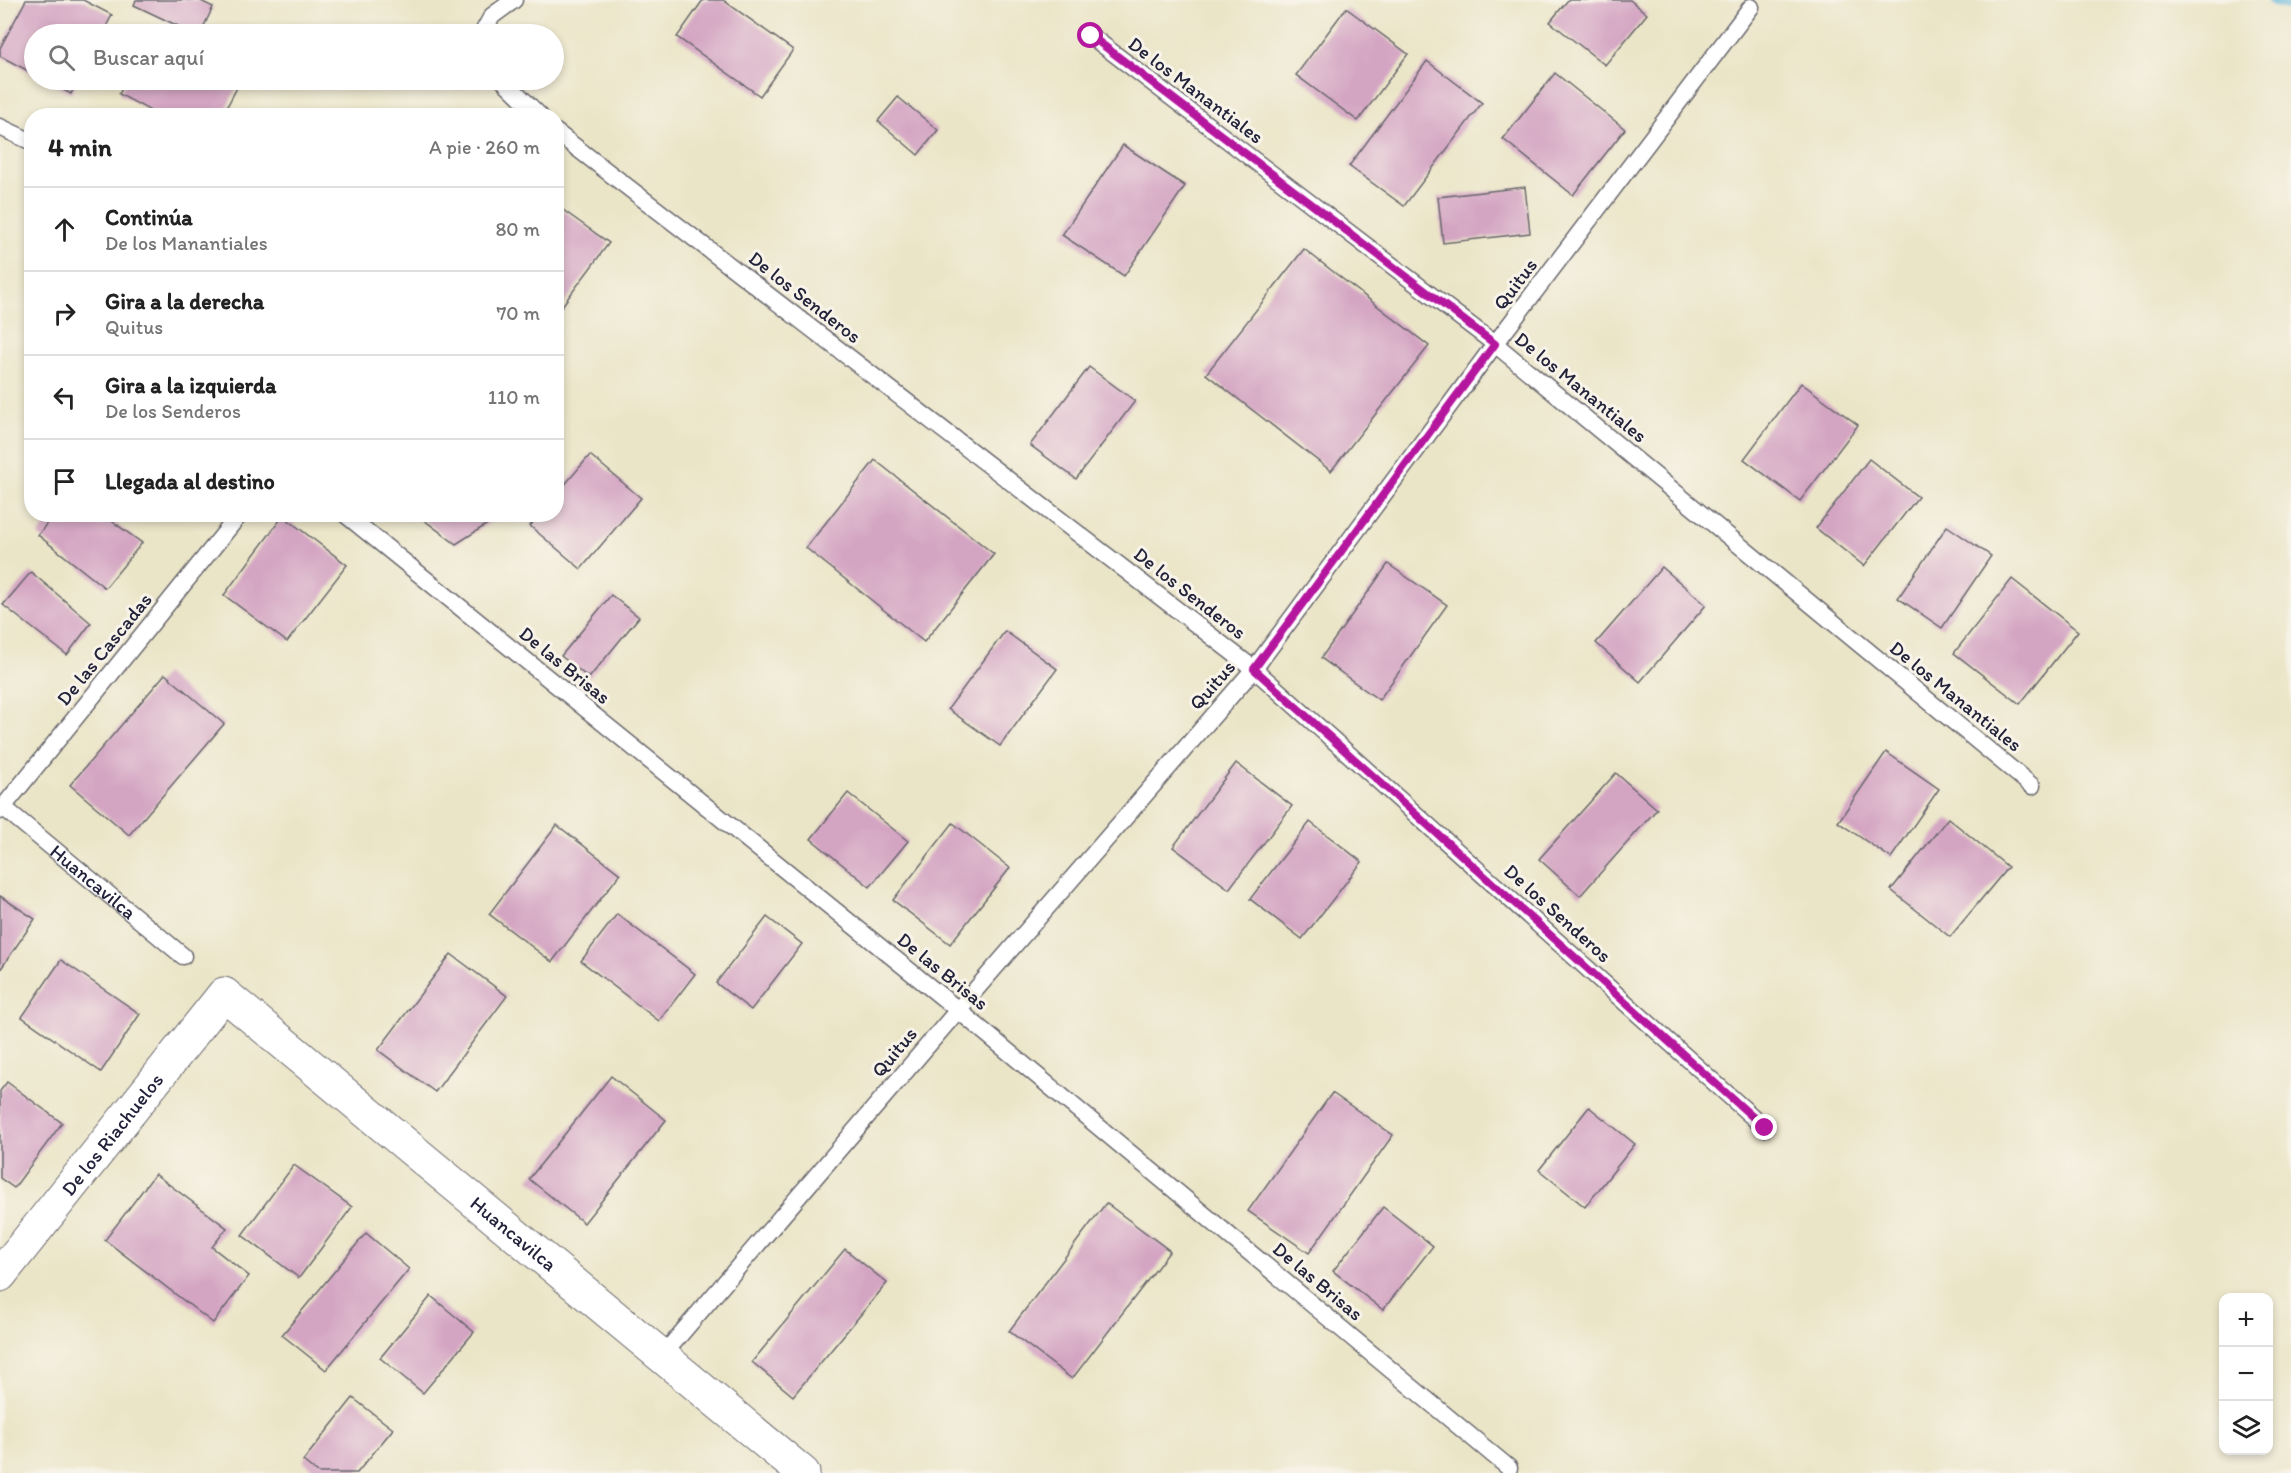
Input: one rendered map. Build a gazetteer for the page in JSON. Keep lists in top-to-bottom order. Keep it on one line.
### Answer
{"streets":{"street":["Huancavilca","De los Riachuelos"],"lane":["De los Manantiales","Quitus","De los Senderos","De las Cascadas","De las Brisas"]},"crossings":[["De los Manantiales","Quitus"],["Quitus","De los Senderos"],["Quitus","De las Brisas"],["Quitus","Huancavilca"],["De las Cascadas","Huancavilca"],["Huancavilca","De los Riachuelos"]],"page":{"search":"Buscar aquí","heading":["4 min","A pie · 260 m"],"list":[["Continúa","De los Manantiales","80 m"],["Gira a la derecha","Quitus","70 m"],["Gira a la izquierda","De los Senderos","110 m"],"Llegada al destino"],"map_buttons":["+","−"]}}
